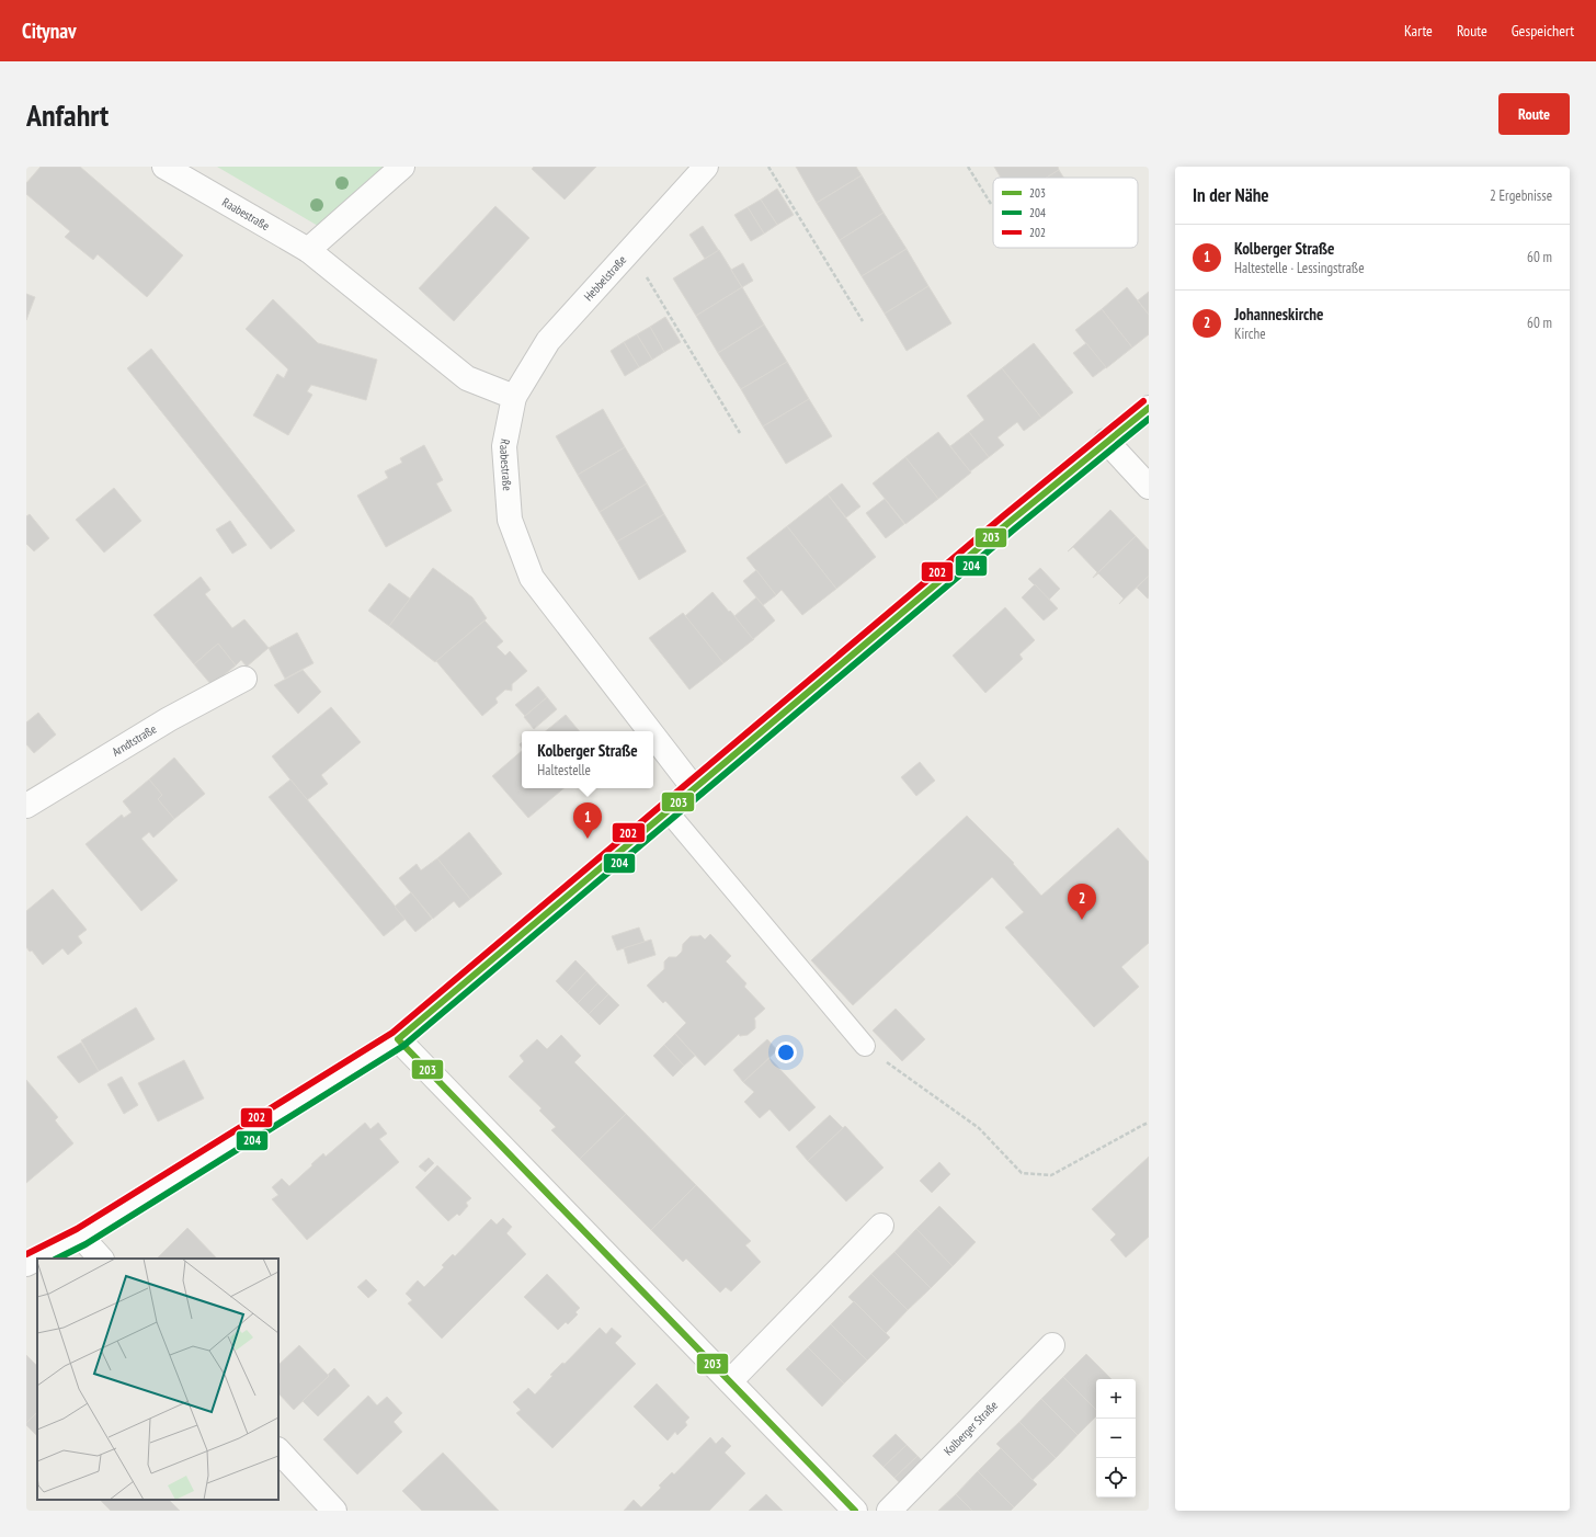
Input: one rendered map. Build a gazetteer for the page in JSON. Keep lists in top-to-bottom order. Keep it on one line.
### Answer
{"streets":{"street":["Raabestraße","Hebbelstraße","Arndtstraße","Kolberger Straße"]},"crossings":[["Raabestraße","Hebbelstraße"]],"lines":["transit line 202","transit line 203","transit line 204"],"legend":["203","204","202"],"page":{"header":"Citynav","nav":["Karte","Route","Gespeichert"],"buttons":"Route","title":"Anfahrt","heading":["In der Nähe","2 Ergebnisse"],"list":[{"mark":"1","name":"Kolberger Straße","note":"Haltestelle · Lessingstraße","value":"60 m"},{"mark":"2","name":"Johanneskirche","note":"Kirche","value":"60 m"}],"popup":["Kolberger Straße","Haltestelle"],"pins":["1","2"],"map_buttons":["+","−"]}}
